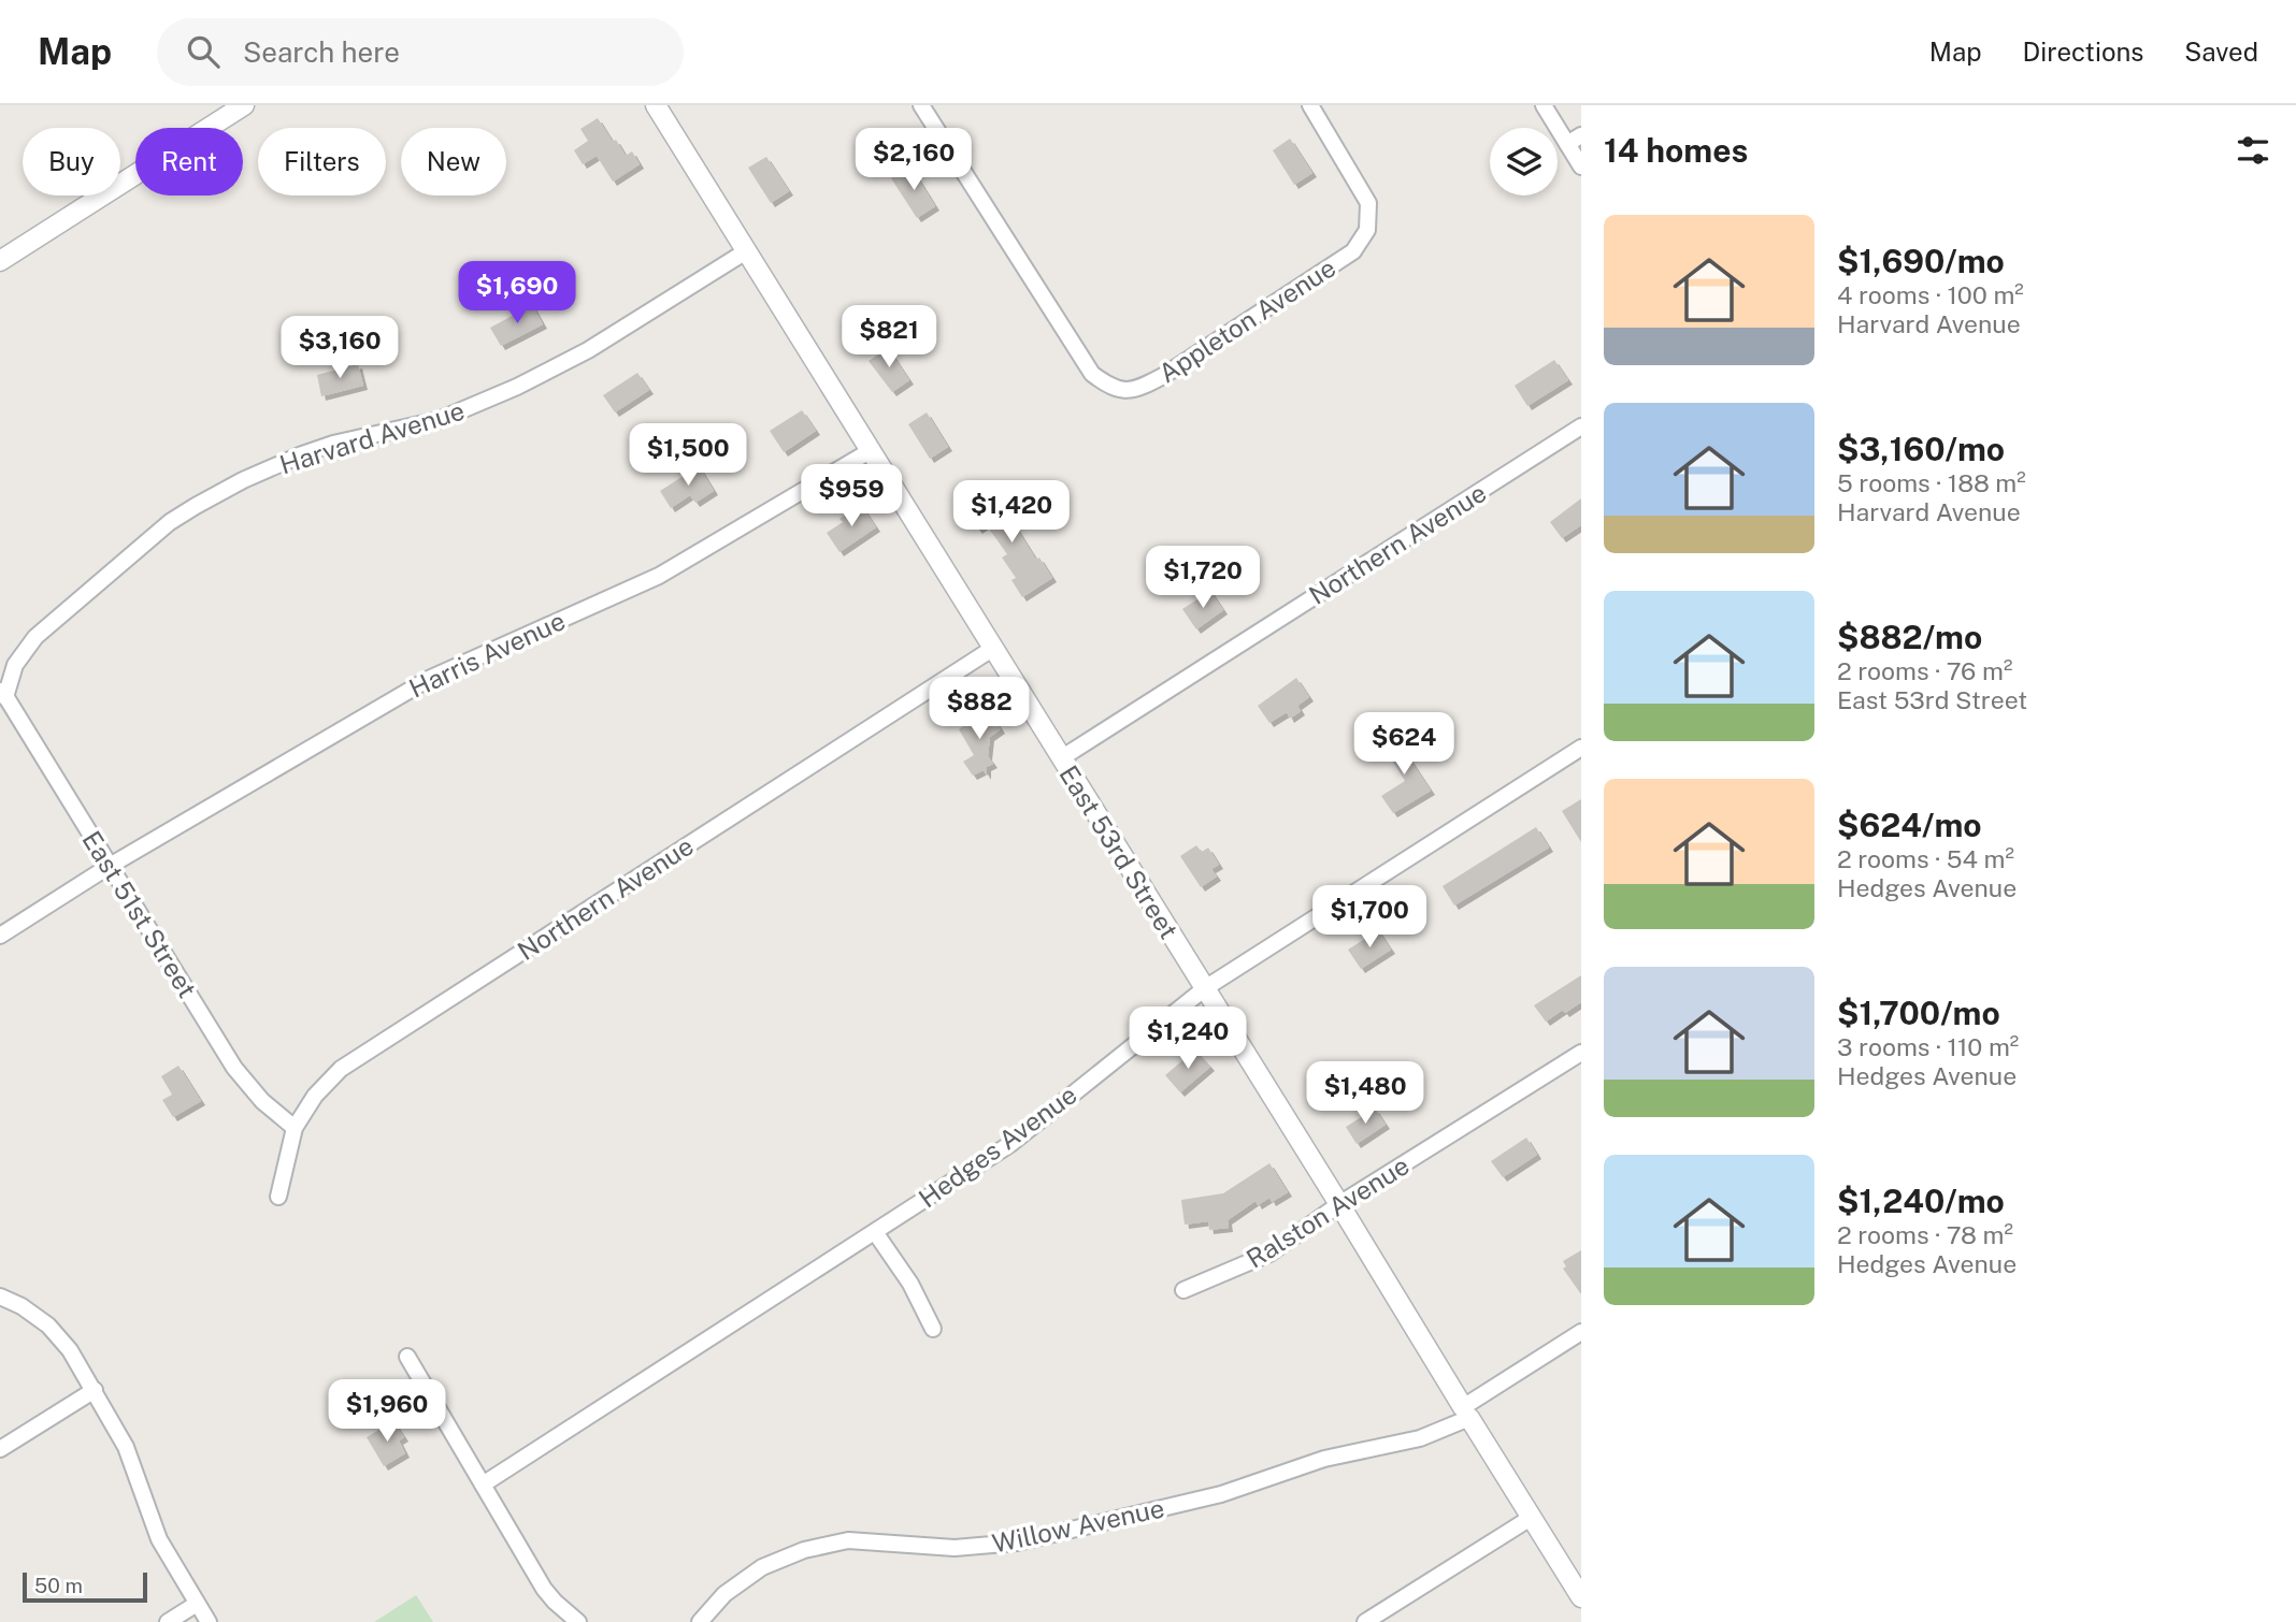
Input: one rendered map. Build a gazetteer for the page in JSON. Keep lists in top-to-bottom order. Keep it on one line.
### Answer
{"streets":{"street":["Appleton Avenue","Harvard Avenue","Northern Avenue","Harris Avenue","East 53rd Street","East 51st Street","Hedges Avenue","Ralston Avenue","Willow Avenue"]},"crossings":[["Harvard Avenue","East 53rd Street"],["Harvard Avenue","East 51st Street"],["Northern Avenue","East 53rd Street"],["Northern Avenue","East 51st Street"],["Harris Avenue","East 53rd Street"],["Harris Avenue","East 51st Street"],["East 53rd Street","Hedges Avenue"],["East 53rd Street","Ralston Avenue"],["East 53rd Street","Willow Avenue"]],"scale_bar":"50 m","page":{"header":"Map","search":"Search here","nav":["Map","Directions","Saved"],"heading":"14 homes","price":["$2,160","$1,690","$821","$3,160","$1,500","$959","$1,420","$1,720","$882","$624","$1,700","$1,240","$1,480","$1,960"],"chip":["Buy","Rent","Filters","New"],"list":[{"name":"$1,690/mo","note":"4 rooms · 100 m² · Harvard Avenue"},{"name":"$3,160/mo","note":"5 rooms · 188 m² · Harvard Avenue"},{"name":"$882/mo","note":"2 rooms · 76 m² · East 53rd Street"},{"name":"$624/mo","note":"2 rooms · 54 m² · Hedges Avenue"},{"name":"$1,700/mo","note":"3 rooms · 110 m² · Hedges Avenue"},{"name":"$1,240/mo","note":"2 rooms · 78 m² · Hedges Avenue"}],"scale":"50 m"}}
